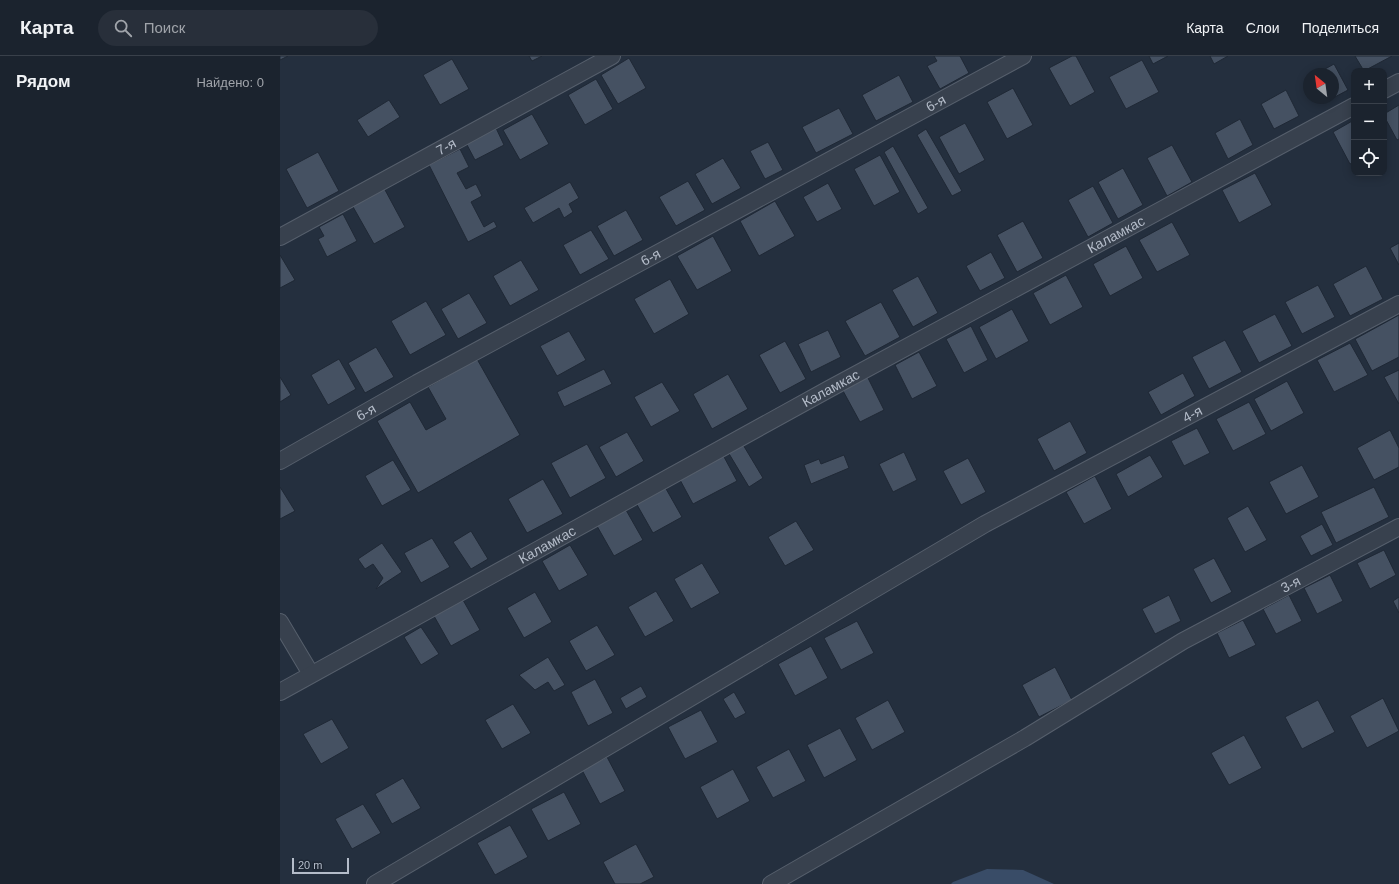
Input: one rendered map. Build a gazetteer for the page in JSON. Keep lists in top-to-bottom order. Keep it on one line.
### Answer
{"streets":{"street":["6-я","7-я","Каламкас","4-я","3-я"]},"scale_bar":"20 m","north":"top left","page":{"header":"Карта","search":"Поиск","nav":["Карта","Слои","Поделиться"],"heading":["Рядом","Найдено: 0"],"map_buttons":["+","−"],"scale":"20 m"}}
